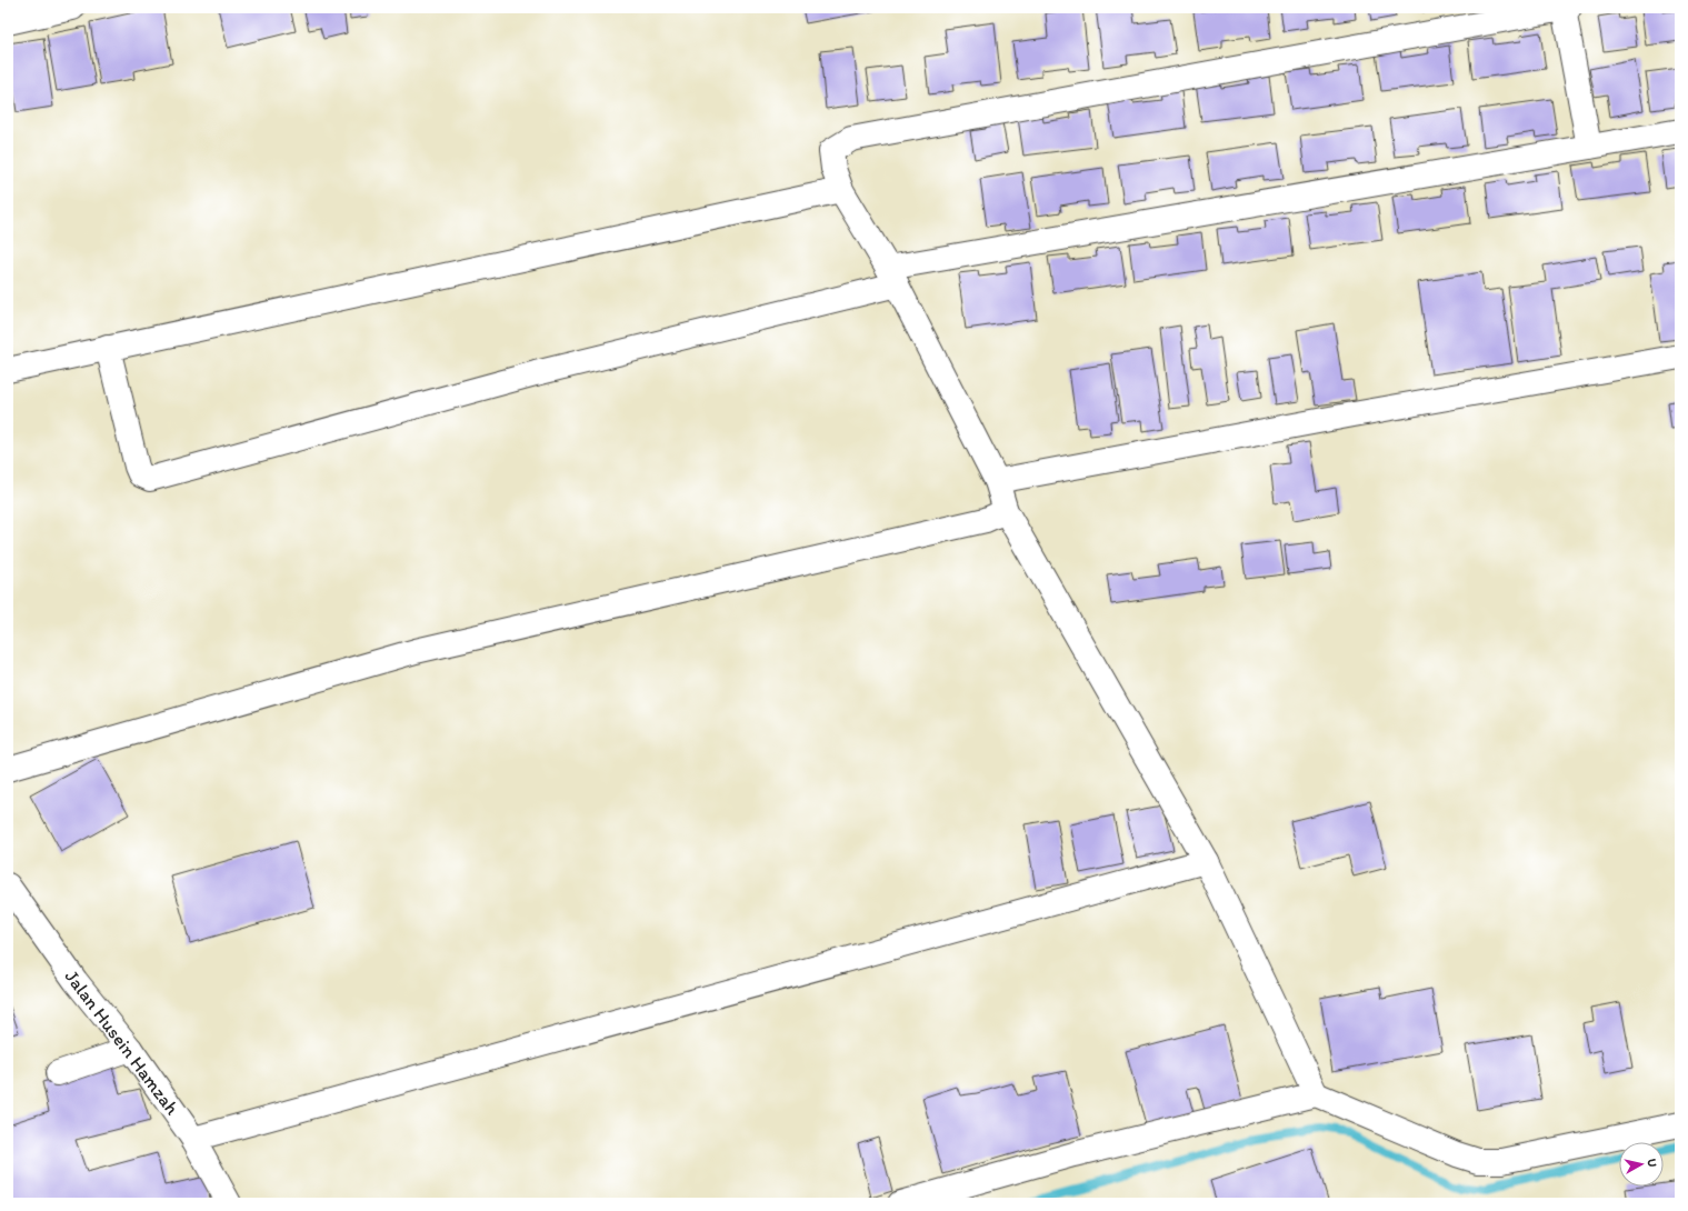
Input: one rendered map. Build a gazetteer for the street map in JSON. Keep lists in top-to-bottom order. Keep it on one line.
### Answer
{"streets":{"street":["Jalan Husein Hamzah"]},"north":"right"}
